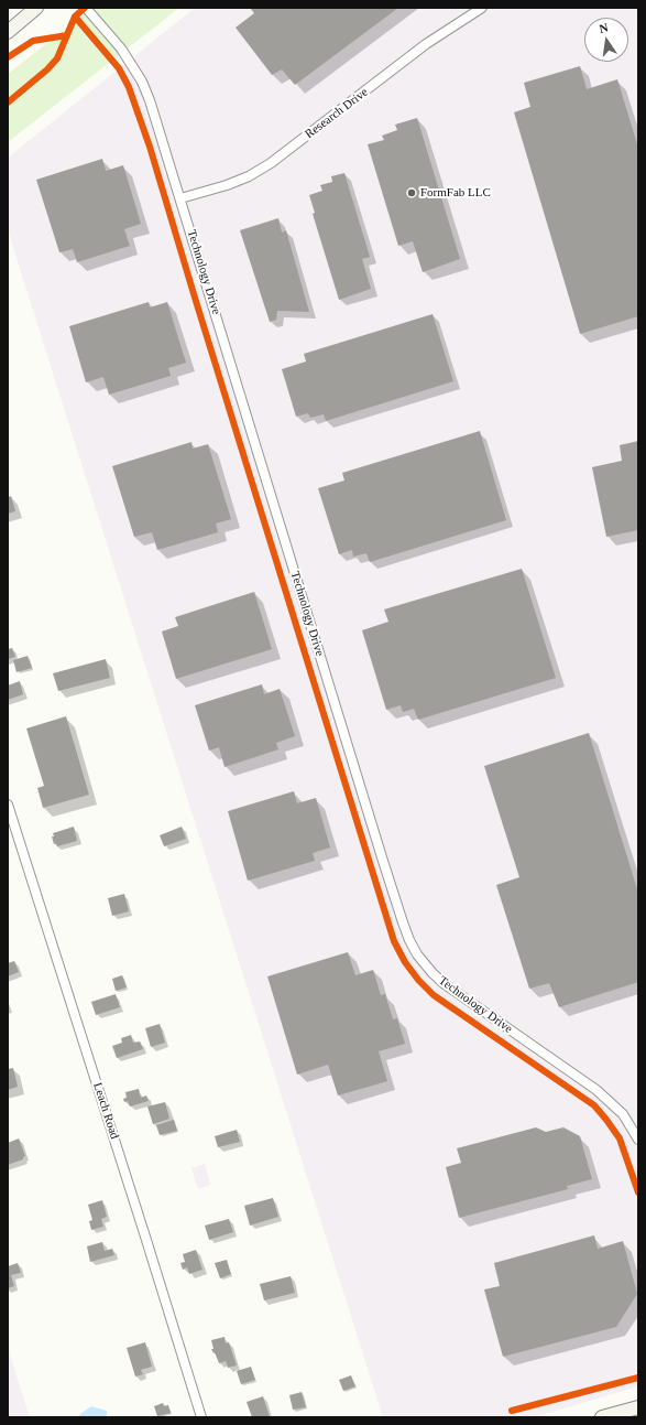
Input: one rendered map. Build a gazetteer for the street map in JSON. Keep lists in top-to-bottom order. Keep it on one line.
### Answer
{"streets":{"street":["Research Drive","Technology Drive","Leach Road"]},"crossings":[["Research Drive","Technology Drive"]],"places":["FormFab LLC"],"north":"top"}
